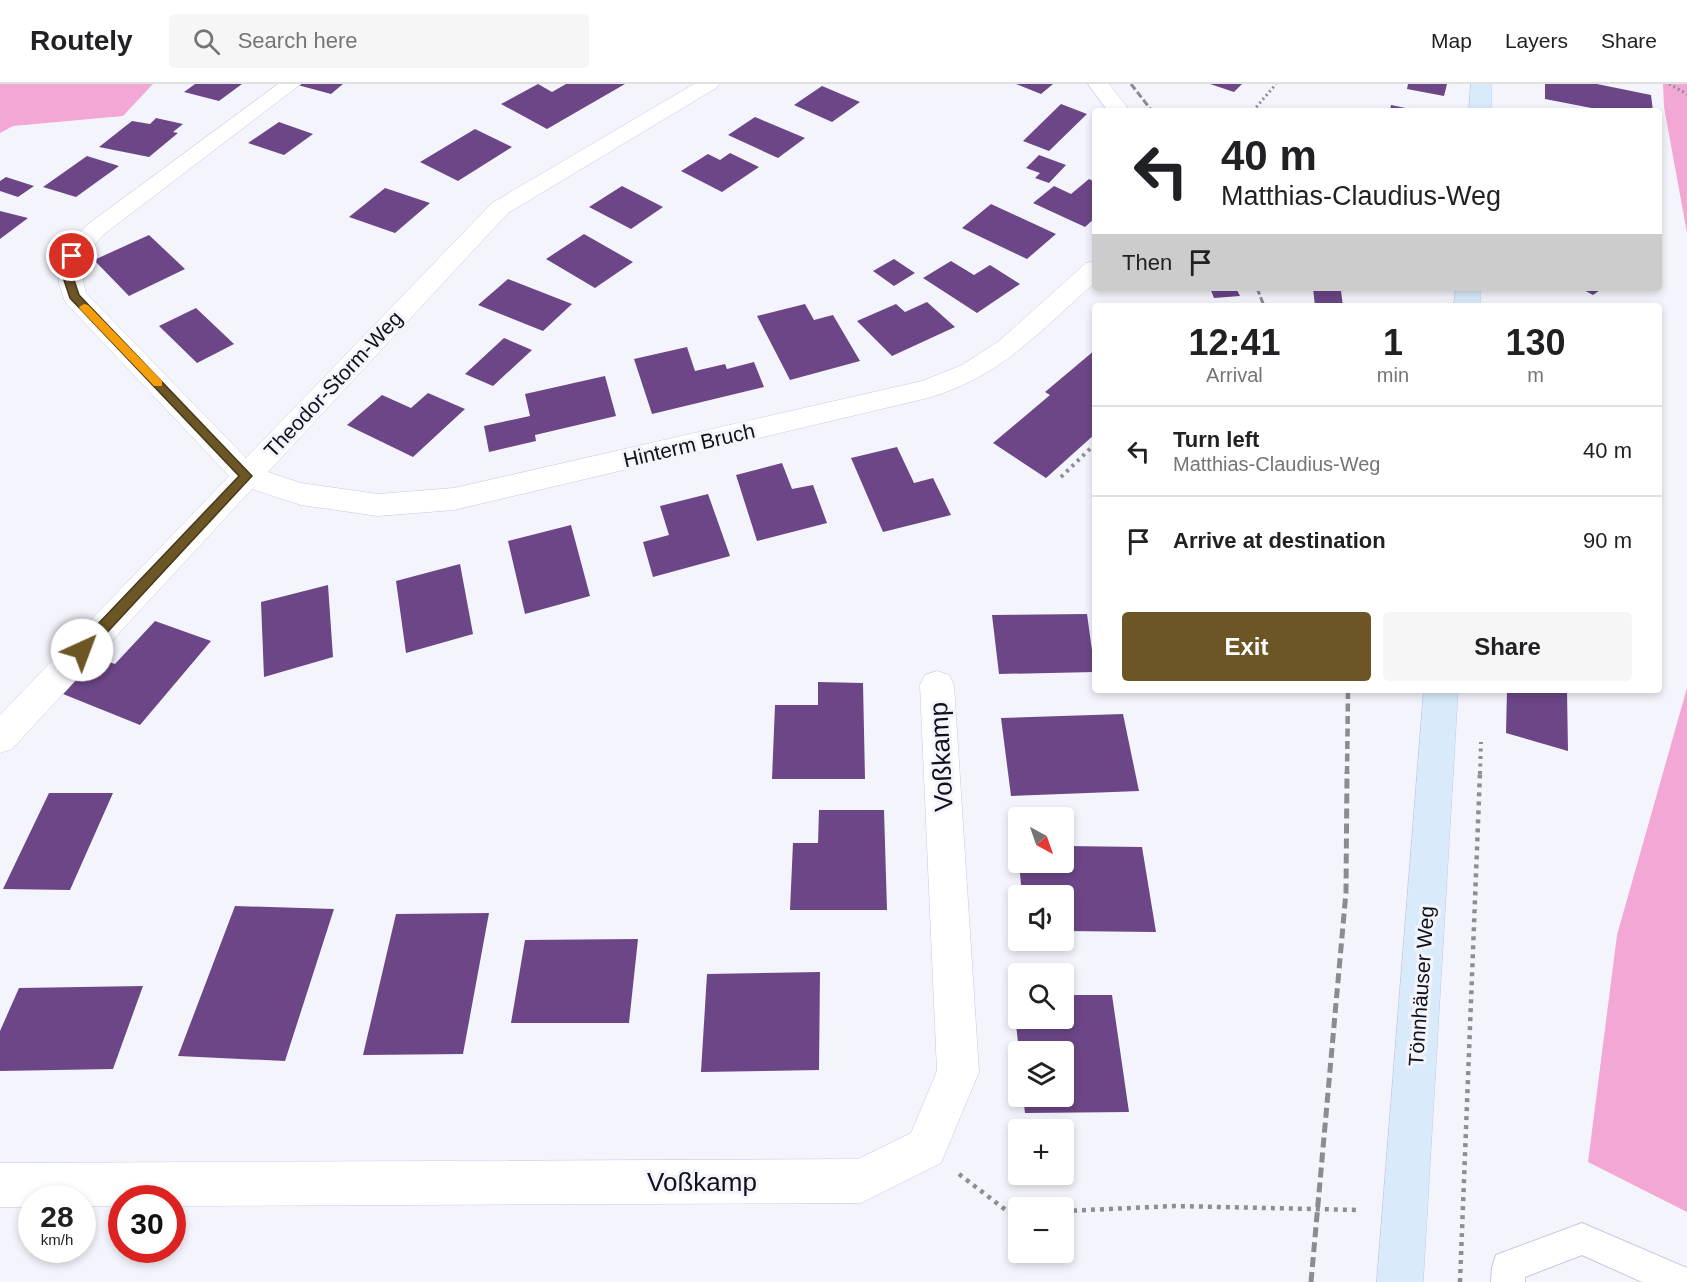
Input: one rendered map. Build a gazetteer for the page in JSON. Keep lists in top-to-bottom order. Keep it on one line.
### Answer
{"streets":{"main road":["Tönnhäuser Weg"],"street":["Theodor-Storm-Weg","Hinterm Bruch","Voßkamp"]},"crossings":[["Theodor-Storm-Weg","Hinterm Bruch"]],"north":"bottom right","page":{"header":"Routely","search":"Search here","nav":["Map","Layers","Share"],"turn":["40 m","Matthias-Claudius-Weg"],"then":"Then","eta":["12:41","Arrival","1","min","130","m"],"list":[{"name":"Turn left","note":"Matthias-Claudius-Weg","value":"40 m"},{"name":"Arrive at destination","value":"90 m"}],"buttons":["Exit","Share"],"map_buttons":["+","−"],"speed":"28 km/h","limit":"30"}}
